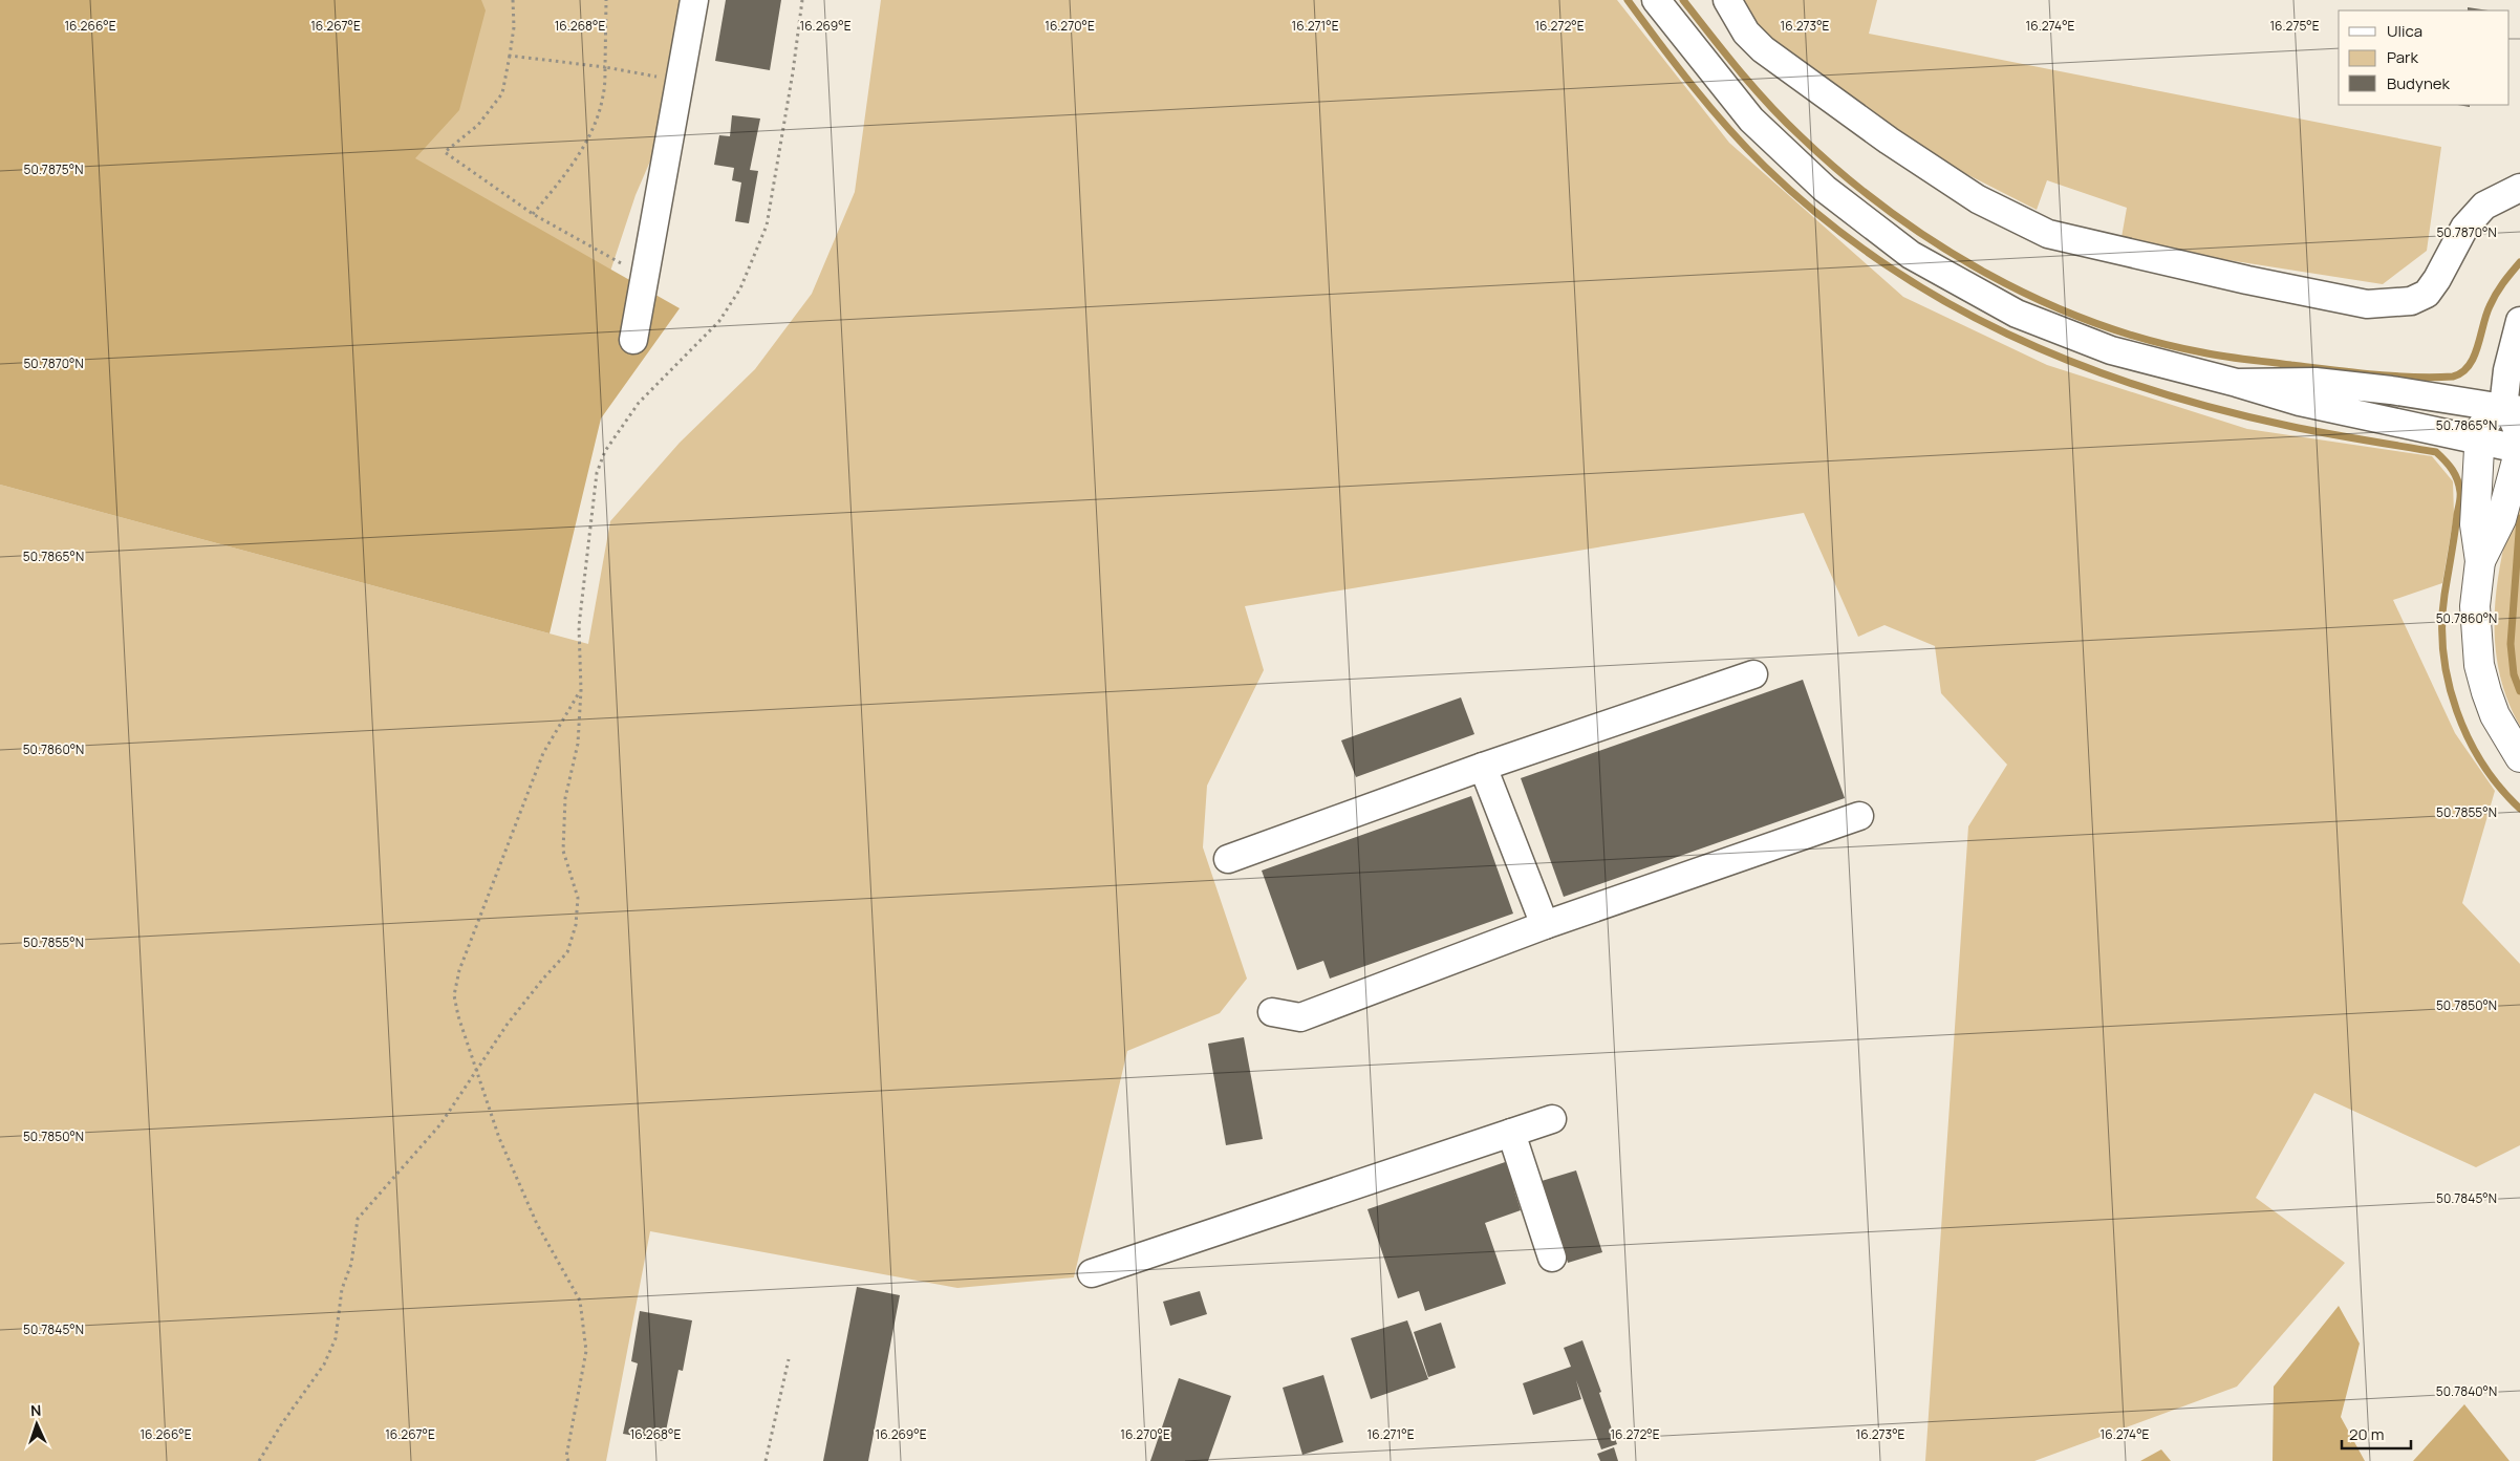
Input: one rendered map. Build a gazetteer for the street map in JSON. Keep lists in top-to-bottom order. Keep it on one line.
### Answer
{"legend":["Ulica","Park","Budynek"],"scale_bar":"20 m","north":"top","coordinates":["16.266°E","16.267°E","16.268°E","16.269°E","16.270°E","16.271°E","16.272°E","16.273°E","16.274°E","16.275°E","50.7875°N","50.7870°N","50.7865°N","50.7860°N","50.7855°N","50.7850°N","50.7845°N","50.7840°N"]}
